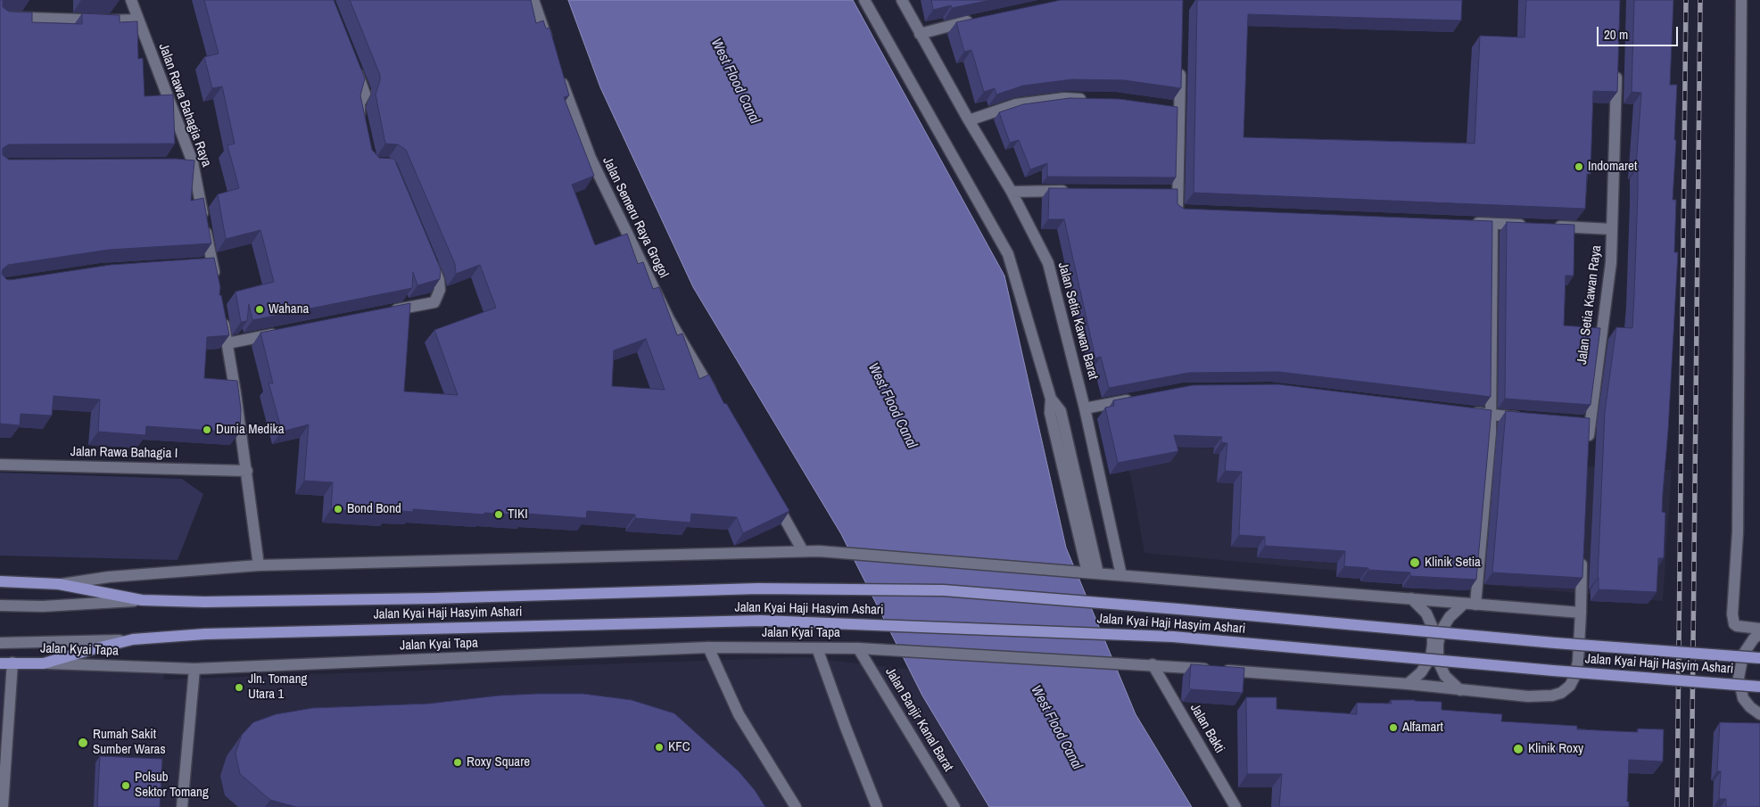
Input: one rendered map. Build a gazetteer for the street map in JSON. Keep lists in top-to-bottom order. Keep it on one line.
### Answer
{"streets":{"main road":["Jalan Kyai Haji Hasyim Ashari","Jalan Kyai Tapa"],"street":["Jalan Rawa Bahagia Raya","Jalan Semeru Raya Grogol","Jalan Setia Kawan Raya","Jalan Setia Kawan Barat","Jalan Rawa Bahagia I","Jalan Banjir Kanal Barat","Jalan Bakti"]},"crossings":[["Jalan Kyai Haji Hasyim Ashari","Jalan Kyai Tapa"],["Jalan Kyai Haji Hasyim Ashari","Jalan Bakti"],["Jalan Kyai Tapa","Jalan Banjir Kanal Barat"]],"water":["West Flood Canal"],"places":["Indomaret","Wahana","Dunia Medika","Bond Bond","TIKI","Klinik Setia","Jln. Tomang Utara 1","Alfamart","Rumah Sakit Sumber Waras","KFC","Klinik Roxy","Roxy Square","Polsub Sektor Tomang"],"scale_bar":"20 m"}
